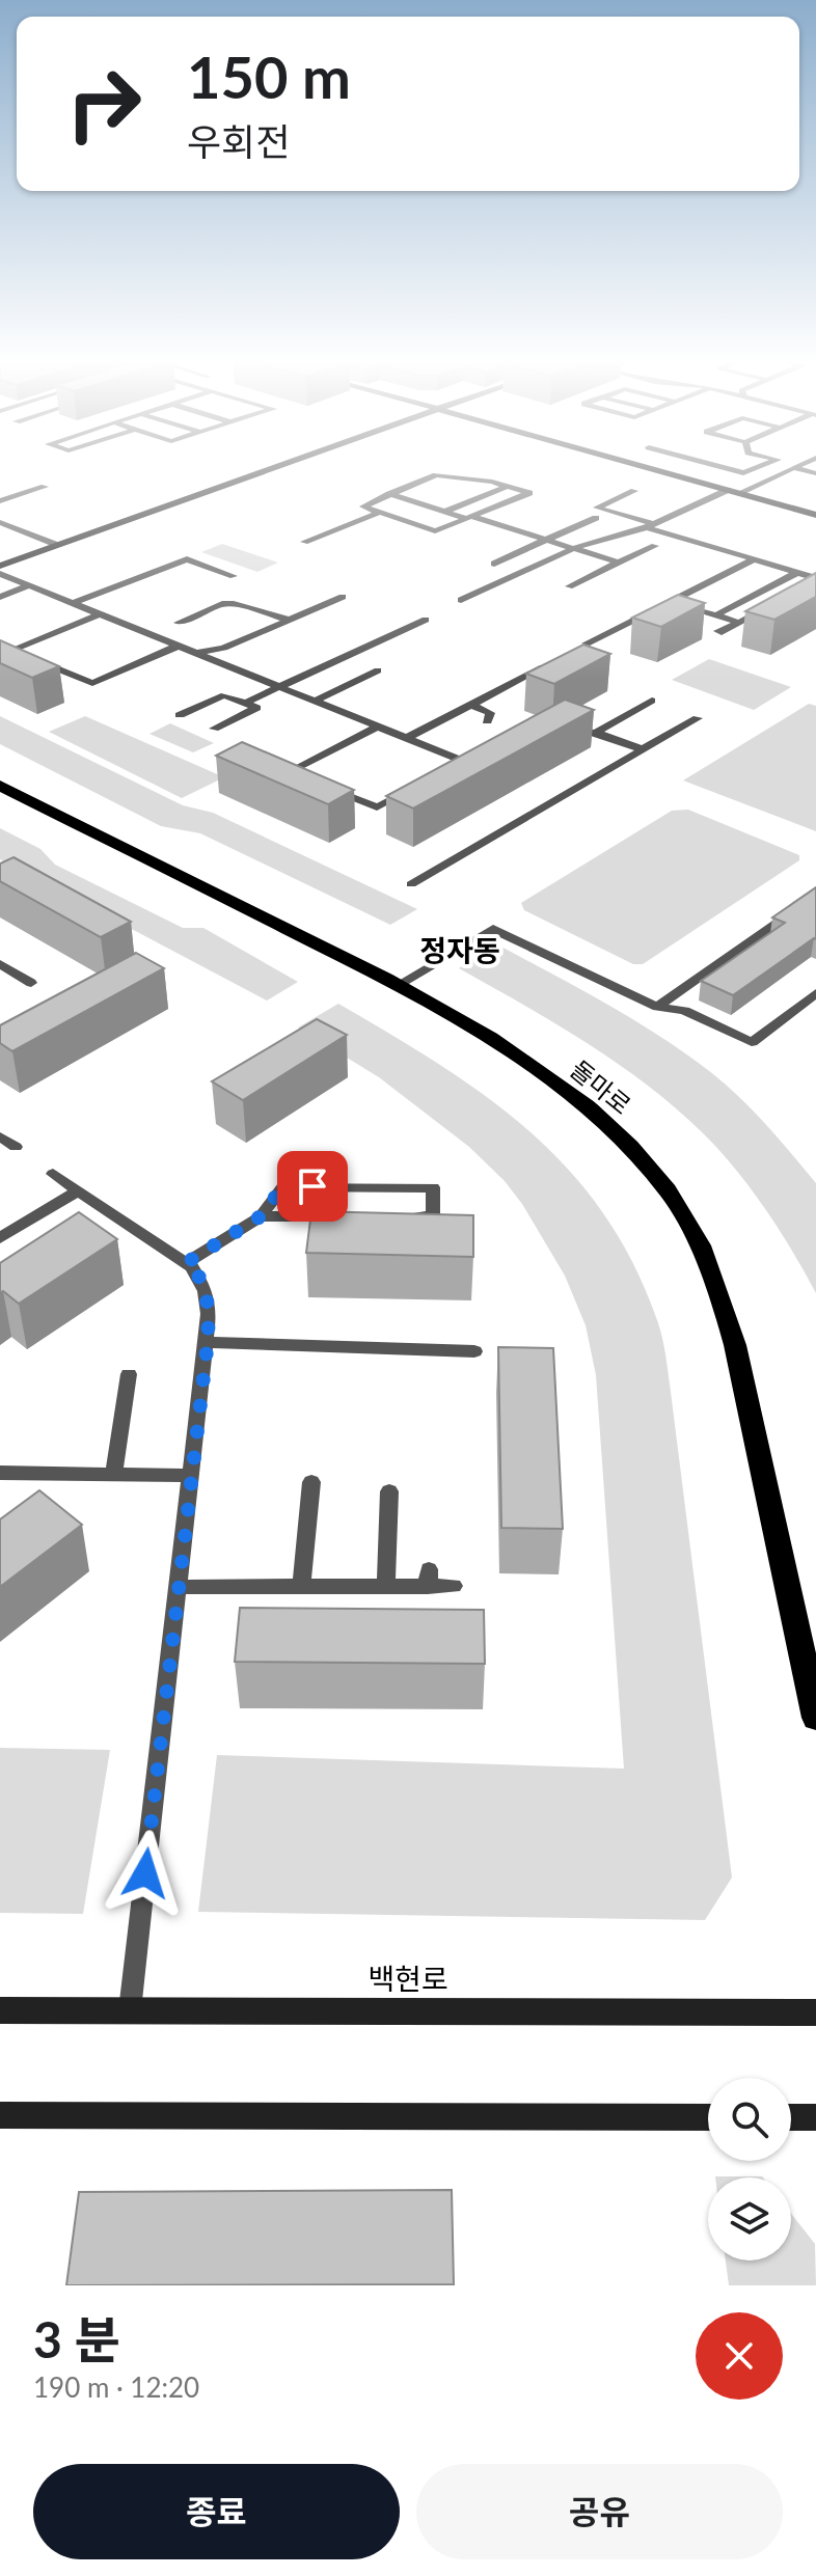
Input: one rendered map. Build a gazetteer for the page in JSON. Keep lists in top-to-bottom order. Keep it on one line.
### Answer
{"streets":{"main road":["돌마로"],"street":["백현로"]},"districts":["정자동"],"page":{"turn":["150 m","우회전"],"heading":["3 분","190 m · 12:20"],"buttons":["종료","공유"]}}
